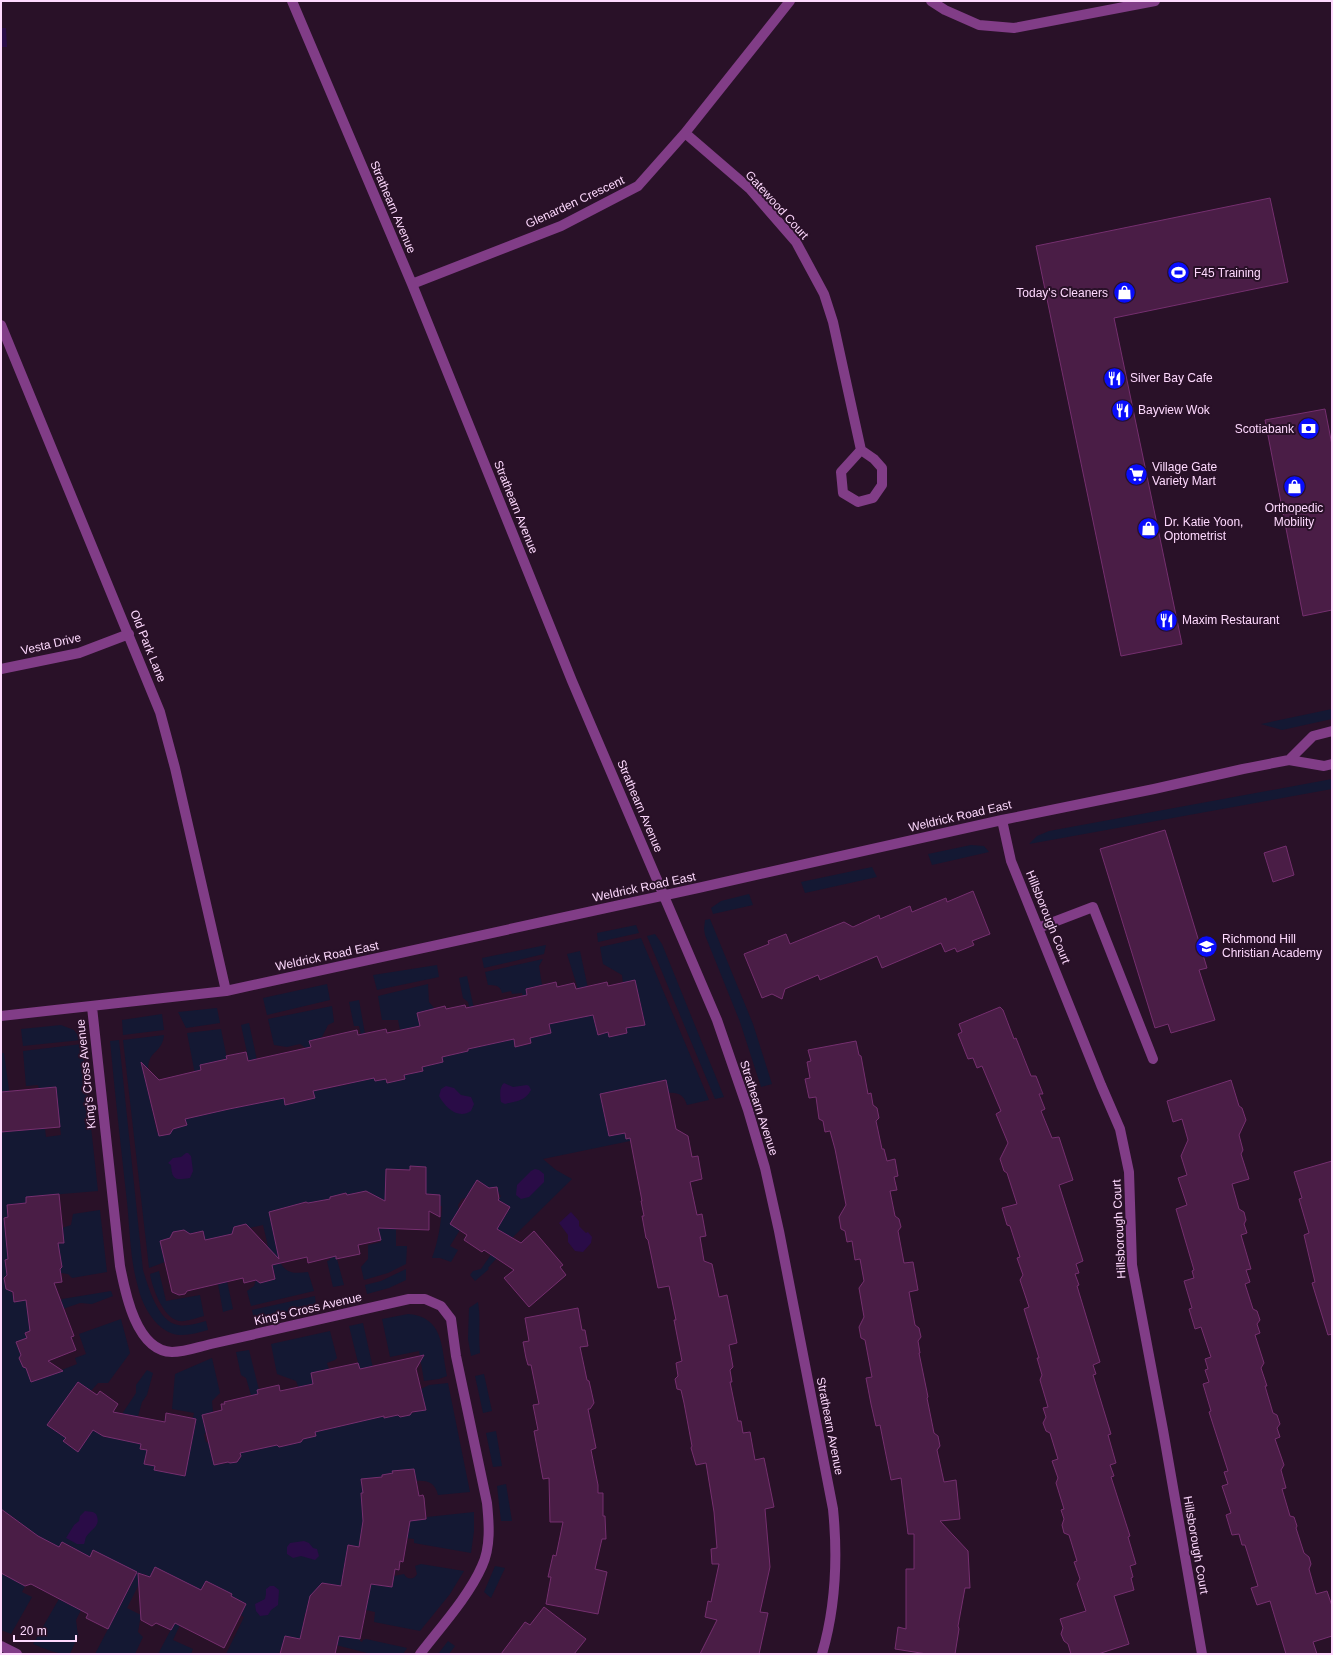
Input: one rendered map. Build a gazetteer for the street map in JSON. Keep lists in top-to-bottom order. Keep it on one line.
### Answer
{"streets":{"street":["Glenarden Crescent","Gatewood Court","Strathearn Avenue","Vesta Drive","Old Park Lane","Weldrick Road East","Hillsborough Court","King's Cross Avenue"]},"crossings":[["Glenarden Crescent","Gatewood Court"],["Glenarden Crescent","Strathearn Avenue"],["Strathearn Avenue","Weldrick Road East"],["Vesta Drive","Old Park Lane"],["Old Park Lane","Weldrick Road East"],["Weldrick Road East","Hillsborough Court"],["Weldrick Road East","King's Cross Avenue"]],"places":{"sports":["F45 Training"],"shop":["Today's Cleaners","Orthopedic Mobility","Dr. Katie Yoon, Optometrist"],"restaurant":["Silver Bay Cafe","Bayview Wok","Maxim Restaurant"],"bank":["Scotiabank"],"supermarket":["Village Gate Variety Mart"],"school or university":["Richmond Hill Christian Academy"]},"scale_bar":"20 m"}
